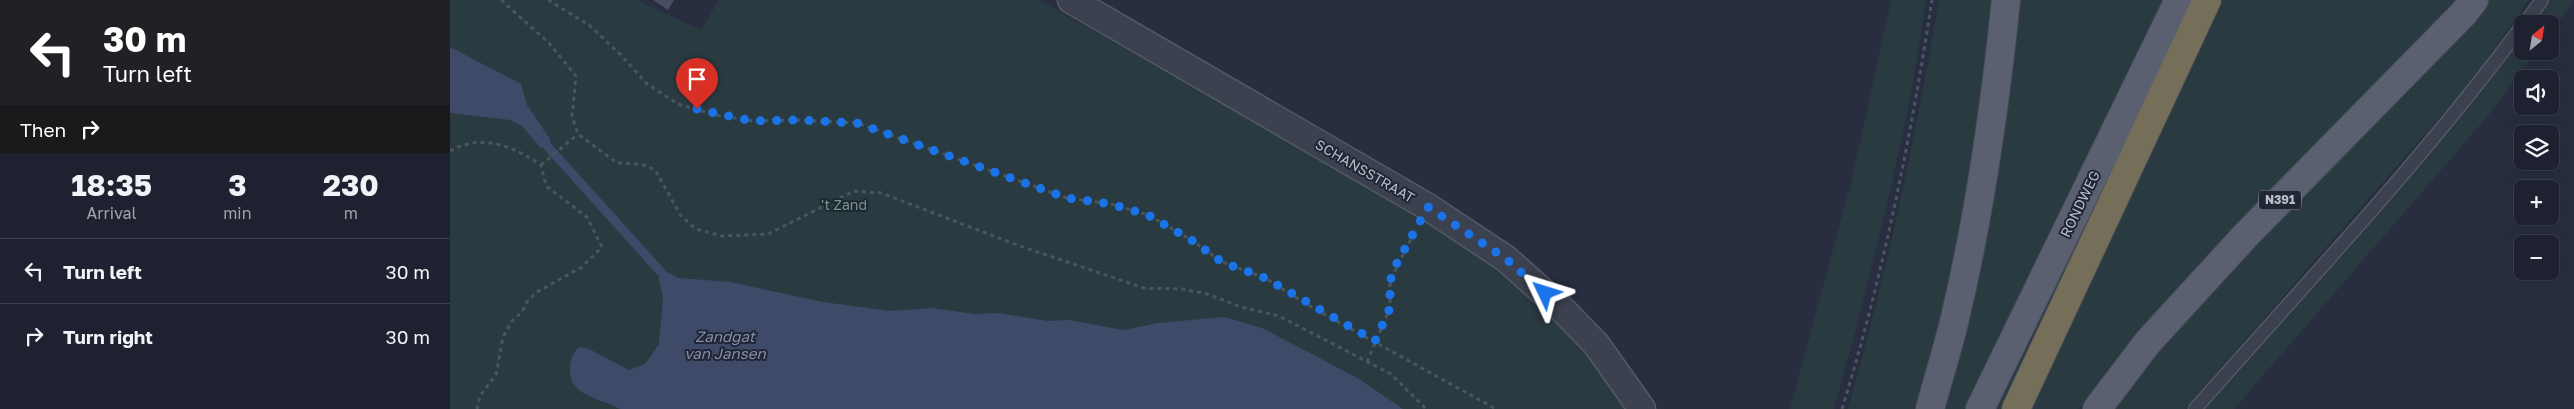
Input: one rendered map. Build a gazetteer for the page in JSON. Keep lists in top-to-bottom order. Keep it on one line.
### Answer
{"streets":{"highway":["RONDWEG"],"main road":["N391"],"street":["SCHANSSTRAAT"]},"water":["Zandgat van Jansen"],"parks":["'t Zand"],"north":"top right","page":{"turn":["30 m","Turn left"],"map_buttons":["+","−"],"then":"Then","eta":["18:35","Arrival","3","min","230","m"],"list":[{"name":"Turn left","value":"30 m"},{"name":"Turn right","value":"30 m"}]}}
